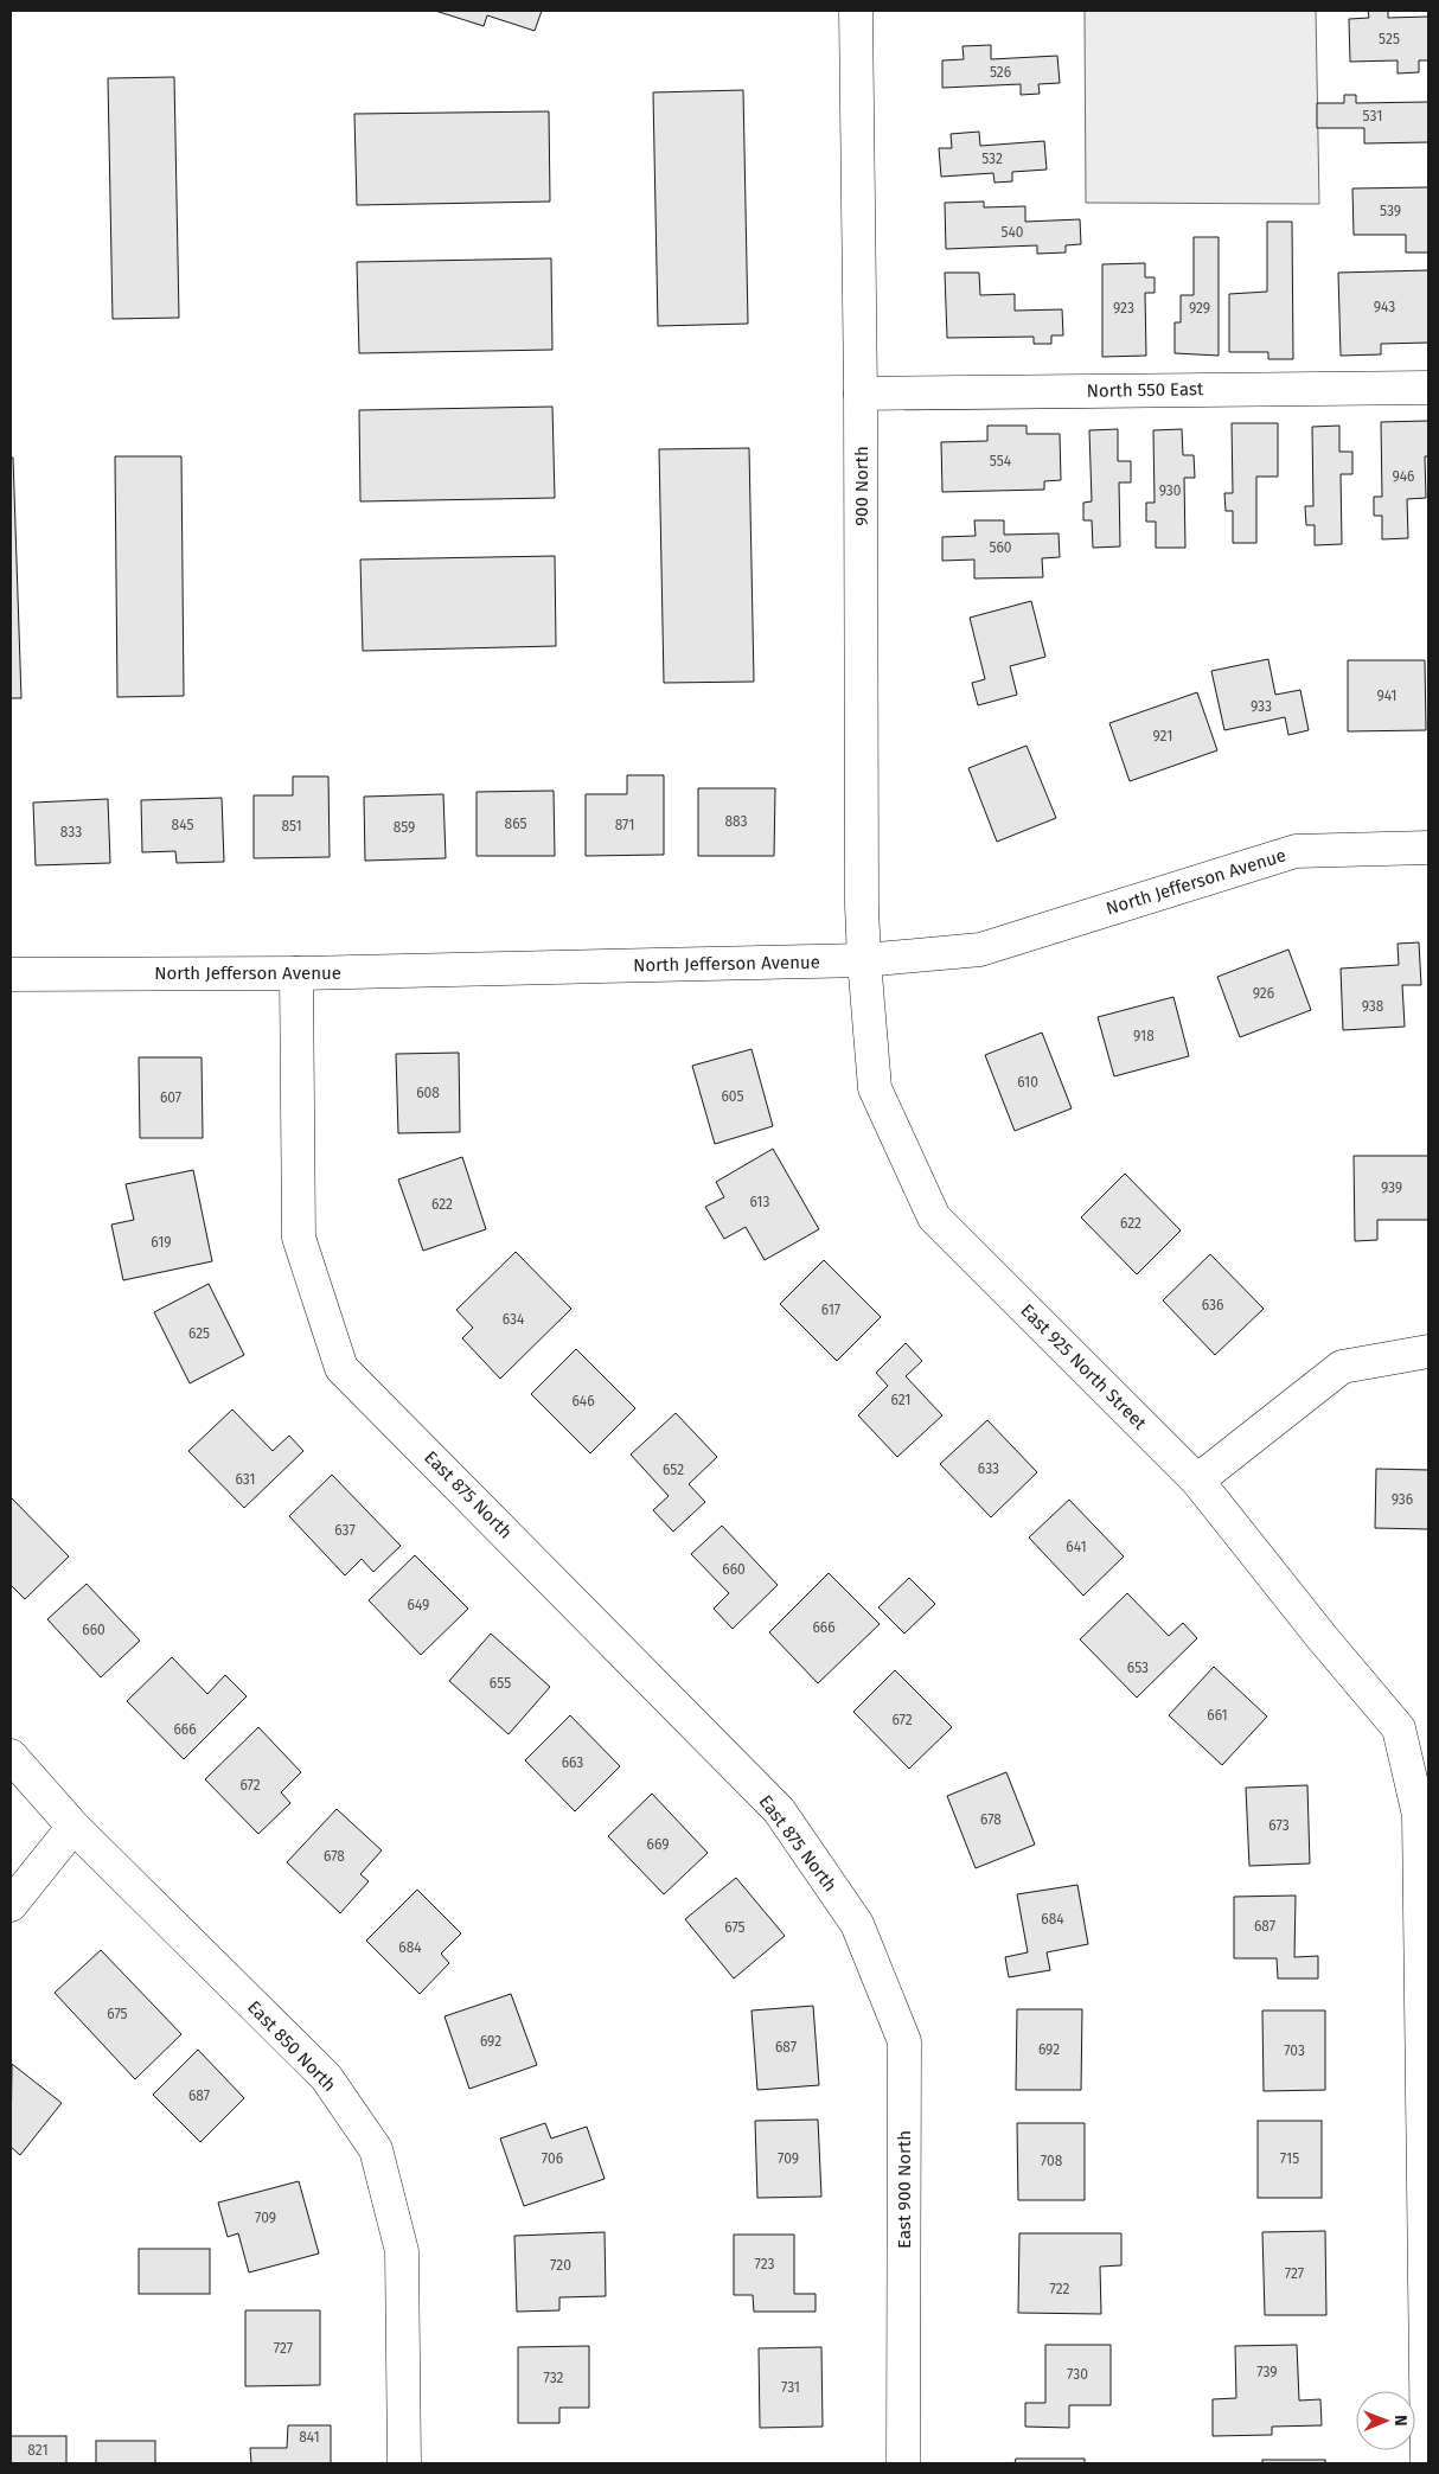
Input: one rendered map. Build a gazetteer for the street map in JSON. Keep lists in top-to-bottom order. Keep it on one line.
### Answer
{"streets":{"street":["North 550 East","900 North","North Jefferson Avenue","East 925 North Street","East 875 North","East 850 North","East 900 North"]},"crossings":[["North 550 East","900 North"],["900 North","North Jefferson Avenue"],["900 North","East 925 North Street"],["North Jefferson Avenue","East 925 North Street"],["North Jefferson Avenue","East 875 North"],["East 875 North","East 900 North"]],"house_numbers":["525","526","531","532","539","540","943","923","929","554","946","930","560","941","933","921","883","865","845","871","851","859","833","926","938","918","610","608","605","607","939","613","622","622","619","636","617","634","625","621","646","633","652","631","936","637","641","660","649","666","660","653","655","661","672","666","663","672","678","673","669","678","684","687","675","684","675","692","687","692","703","687","706","709","715","708","709","723","720","727","722","727","739","730","732","731","841","821"],"north":"right"}
